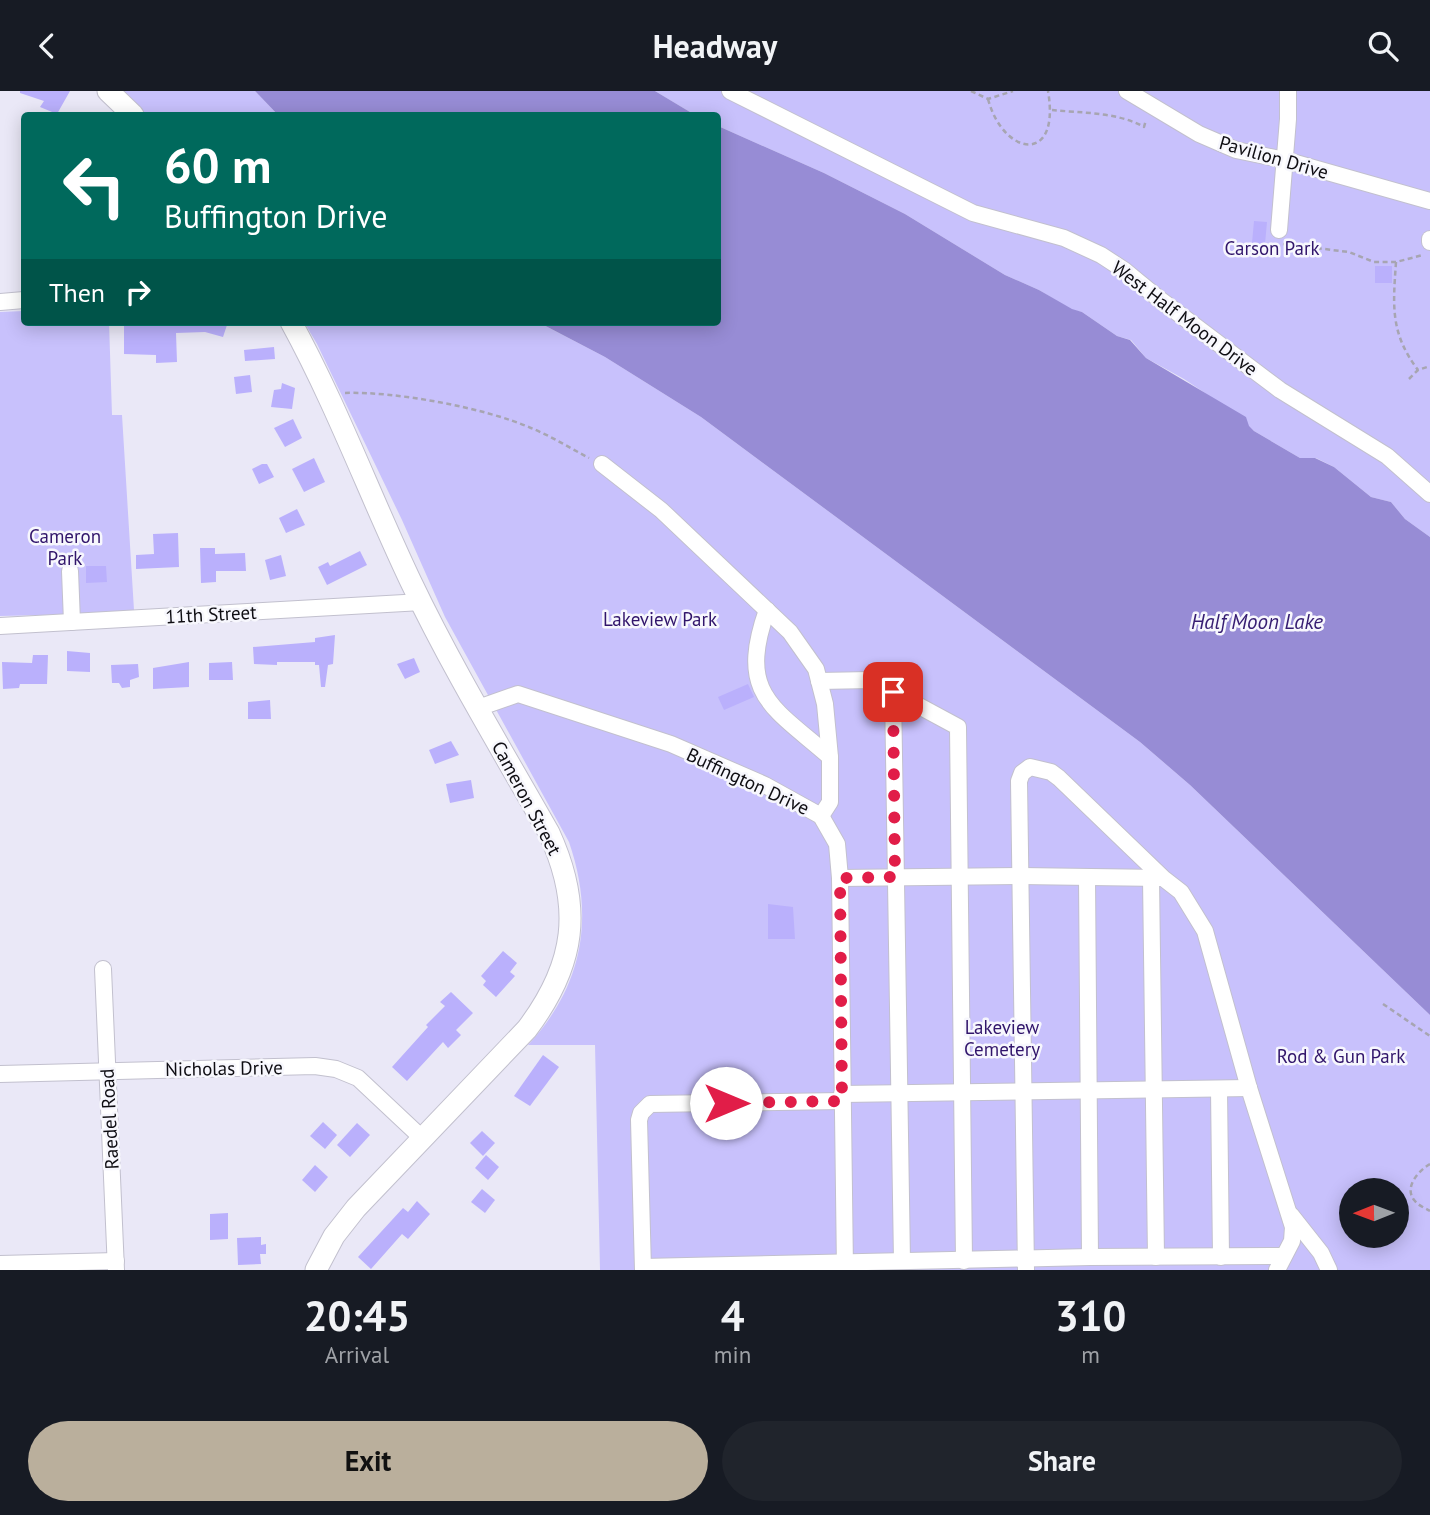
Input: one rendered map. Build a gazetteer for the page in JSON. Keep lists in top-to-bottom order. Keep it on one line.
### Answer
{"streets":{"main road":["Cameron Street"],"street":["Pavilion Drive","West Half Moon Drive","11th Street","Buffington Drive","Nicholas Drive","Raedel Road"]},"crossings":[["11th Street","Cameron Street"],["Buffington Drive","Cameron Street"],["Cameron Street","Nicholas Drive"],["Nicholas Drive","Raedel Road"]],"water":["Half Moon Lake"],"parks":["Carson Park","Cameron Park","Lakeview Park","Lakeview Cemetery","Rod & Gun Park"],"north":"left","page":{"header":"Headway","turn":["60 m","Buffington Drive"],"then":"Then","eta":["20:45","Arrival","4","min","310","m"],"buttons":["Exit","Share"]}}
